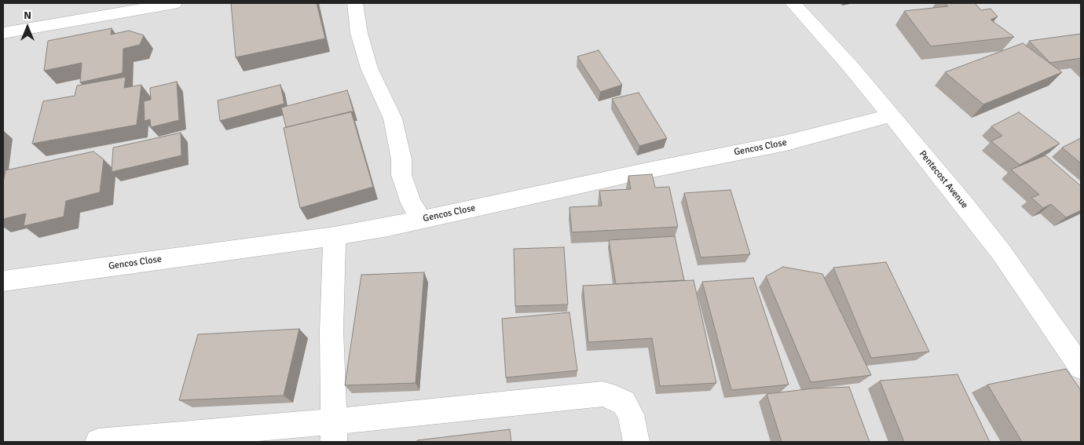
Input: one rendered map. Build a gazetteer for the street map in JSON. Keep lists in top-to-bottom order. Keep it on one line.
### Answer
{"streets":{"street":["Gencos Close","Pentecost Avenue"]},"crossings":[["Gencos Close","Pentecost Avenue"]],"north":"top"}
